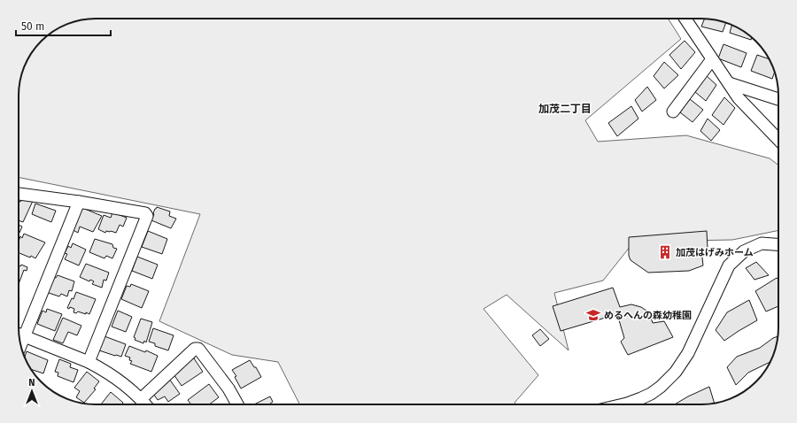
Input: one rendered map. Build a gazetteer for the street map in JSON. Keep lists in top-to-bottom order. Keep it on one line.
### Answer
{"districts":["加茂二丁目"],"places":{"building":["加茂はげみホーム"],"school or university":["めるへんの森幼稚園"]},"scale_bar":"50 m","north":"top"}
